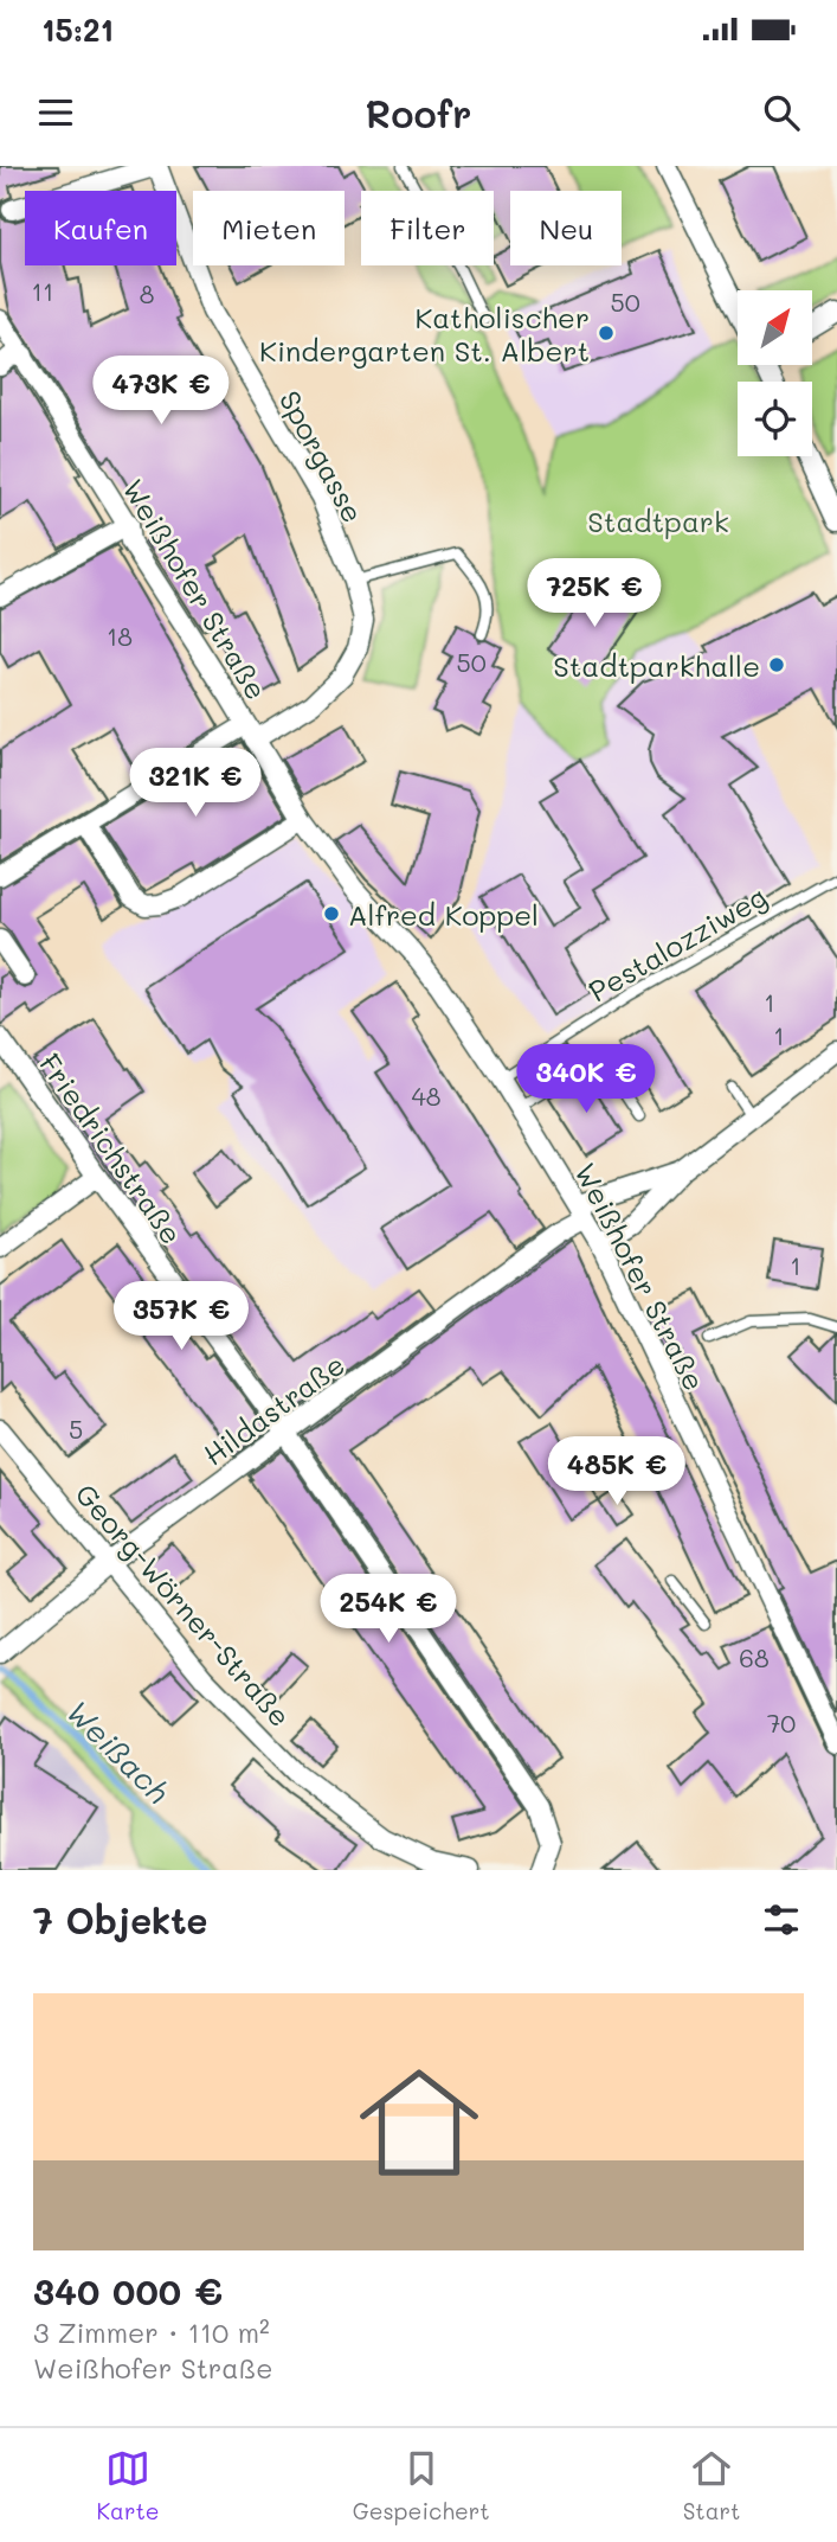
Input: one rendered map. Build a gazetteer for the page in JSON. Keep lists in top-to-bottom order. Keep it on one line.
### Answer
{"streets":{"street":["Sporgasse","Weißhofer Straße","Friedrichstraße","Hildastraße","Georg-Wörner-Straße"],"lane":["Pestalozziweg"]},"crossings":[["Sporgasse","Weißhofer Straße"],["Weißhofer Straße","Pestalozziweg"],["Weißhofer Straße","Hildastraße"],["Friedrichstraße","Hildastraße"],["Hildastraße","Georg-Wörner-Straße"]],"water":["Weißach"],"parks":["Stadtpark"],"places":["Katholischer Kindergarten St. Albert","Stadtparkhalle","Alfred Koppel"],"house_numbers":["11","8","50","18","50","1","1","48","1","5","68","70"],"north":"top right","page":{"status":"15:21","header":"Roofr","chip":["Kaufen","Mieten","Filter","Neu"],"price":["473K €","725K €","321K €","340K €","357K €","485K €","254K €"],"heading":"7 Objekte","list":[{"name":"340 000 €","note":"3 Zimmer · 110 m² · Weißhofer Straße"}],"tabs":["Karte","Gespeichert","Start"]}}
